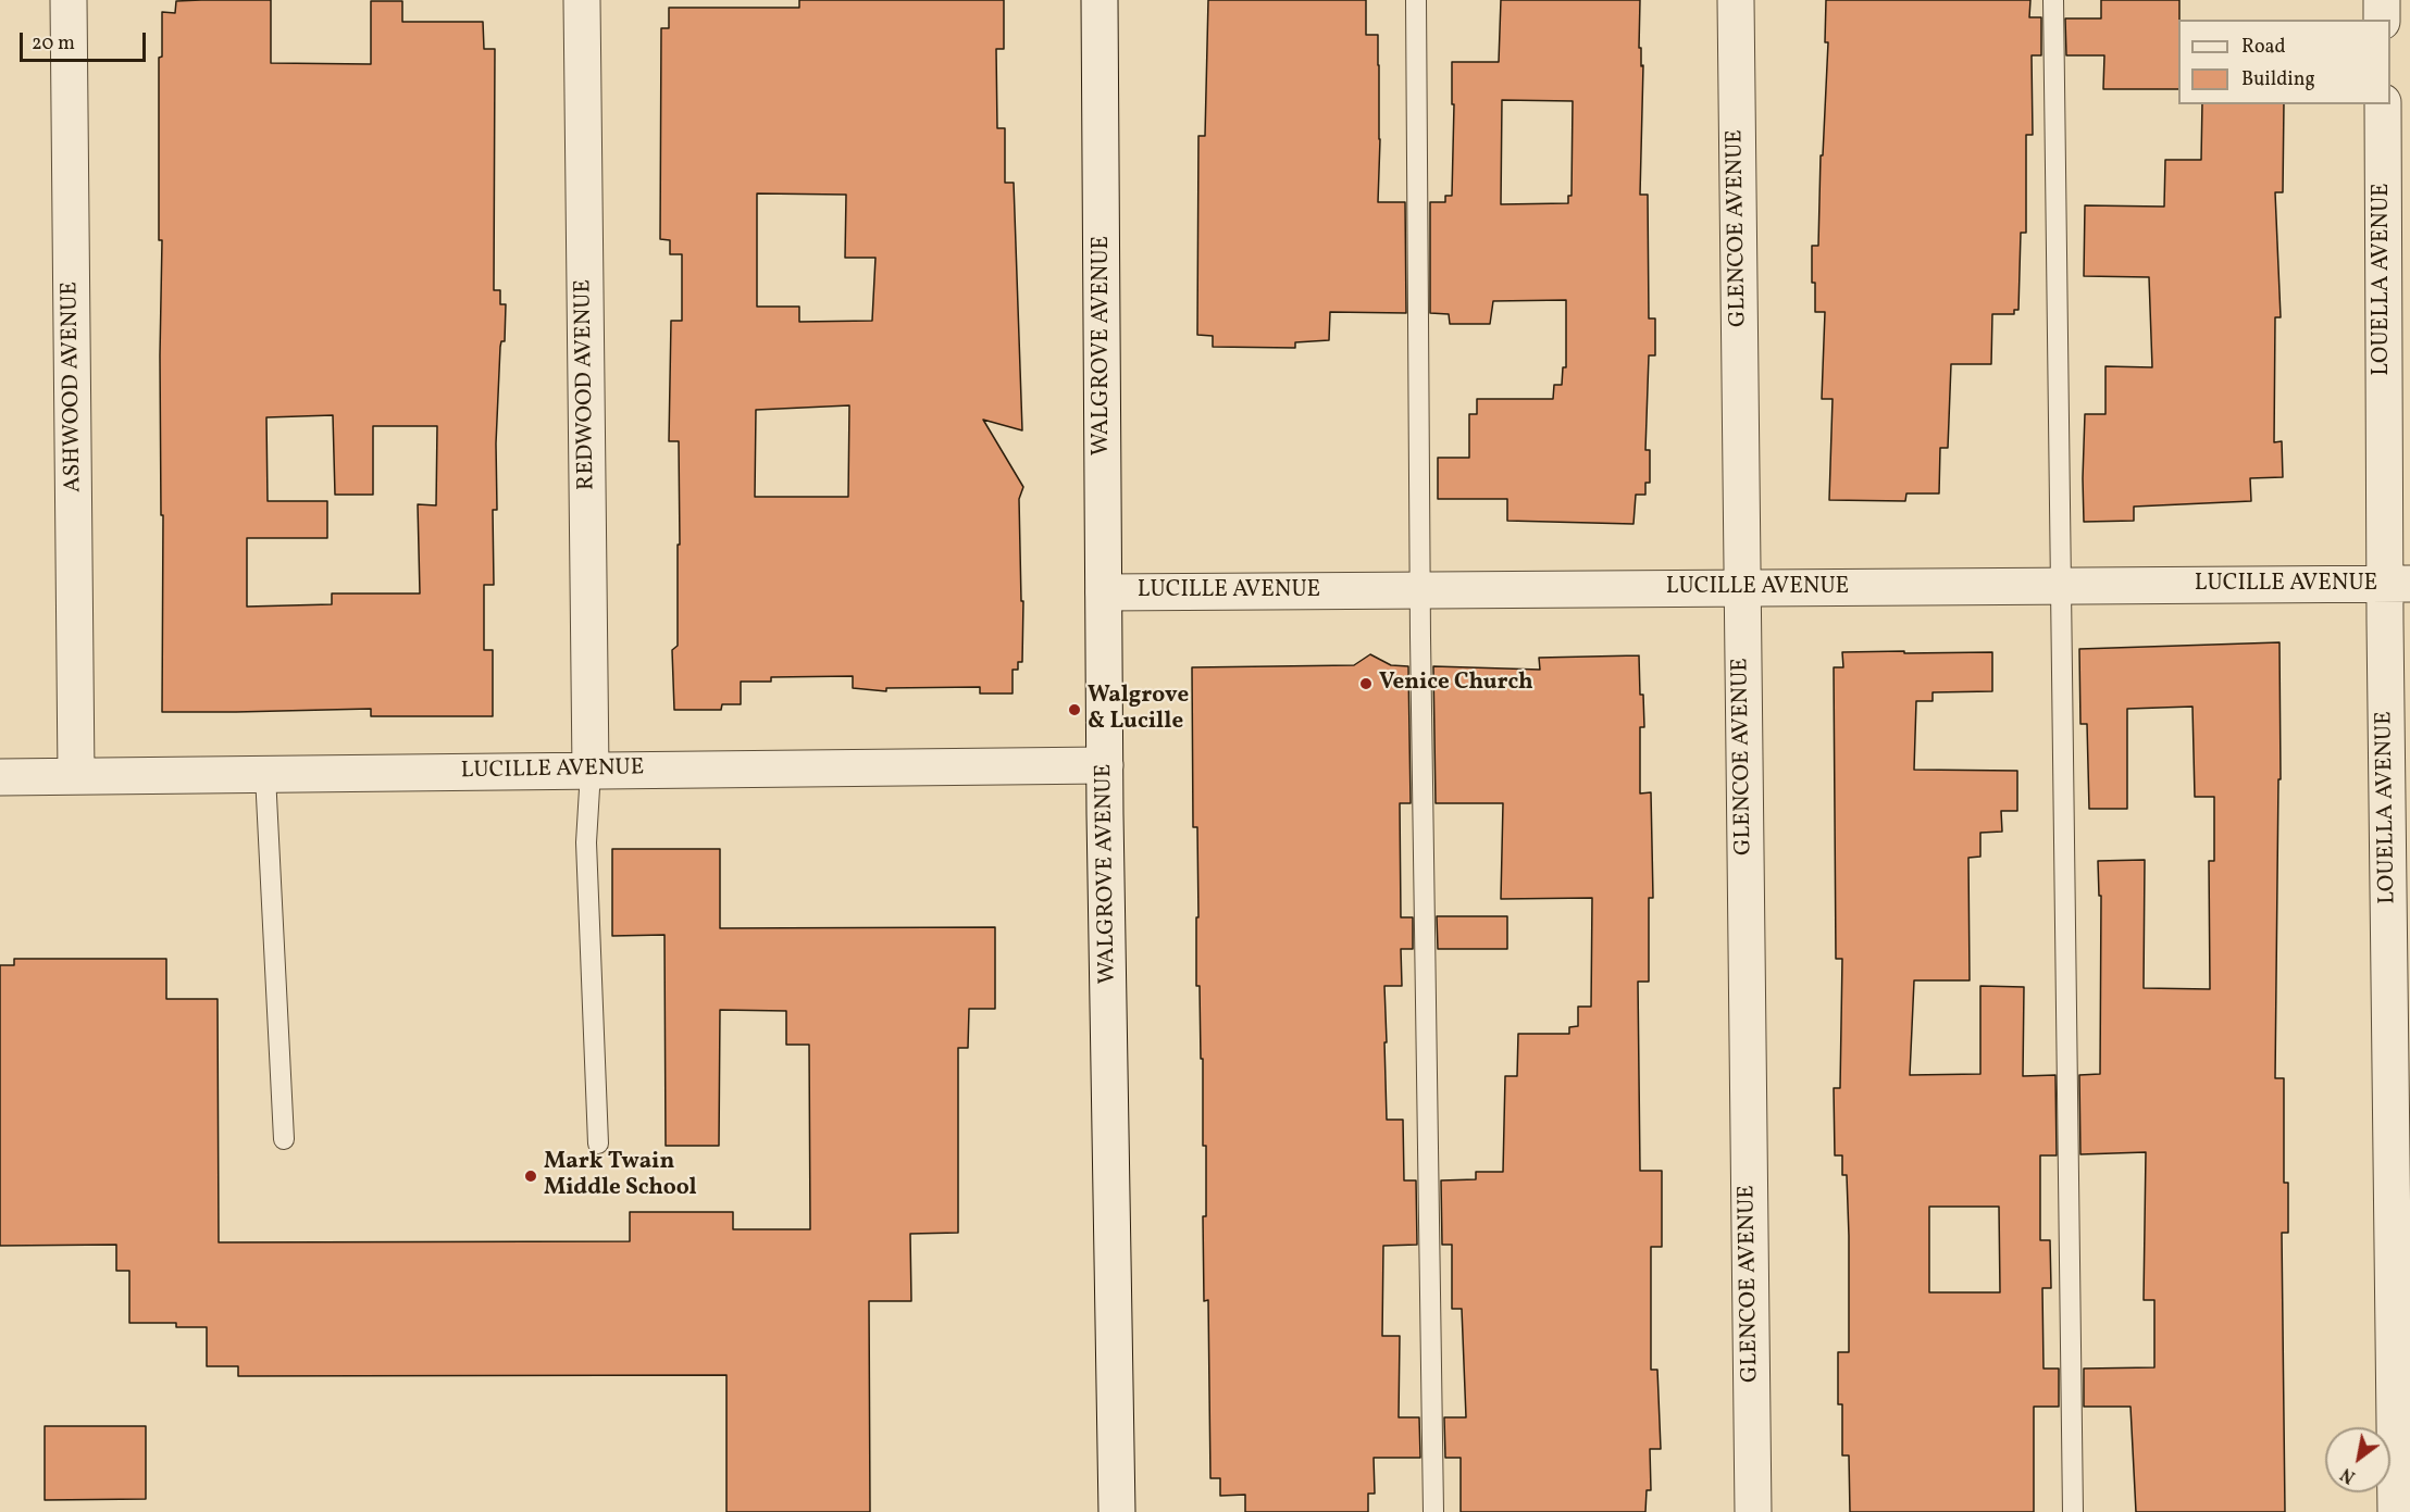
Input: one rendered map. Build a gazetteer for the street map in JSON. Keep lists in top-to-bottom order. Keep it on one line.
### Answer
{"streets":{"street":["GLENCOE AVENUE","LOUELLA AVENUE","WALGROVE AVENUE","REDWOOD AVENUE","ASHWOOD AVENUE","LUCILLE AVENUE"]},"crossings":[["GLENCOE AVENUE","LUCILLE AVENUE"],["LOUELLA AVENUE","LUCILLE AVENUE"],["WALGROVE AVENUE","LUCILLE AVENUE"],["REDWOOD AVENUE","LUCILLE AVENUE"],["ASHWOOD AVENUE","LUCILLE AVENUE"]],"places":["Venice Church","Walgrove & Lucille","Mark Twain Middle School"],"legend":["Road","Building"],"scale_bar":"20 m","north":"bottom left"}
